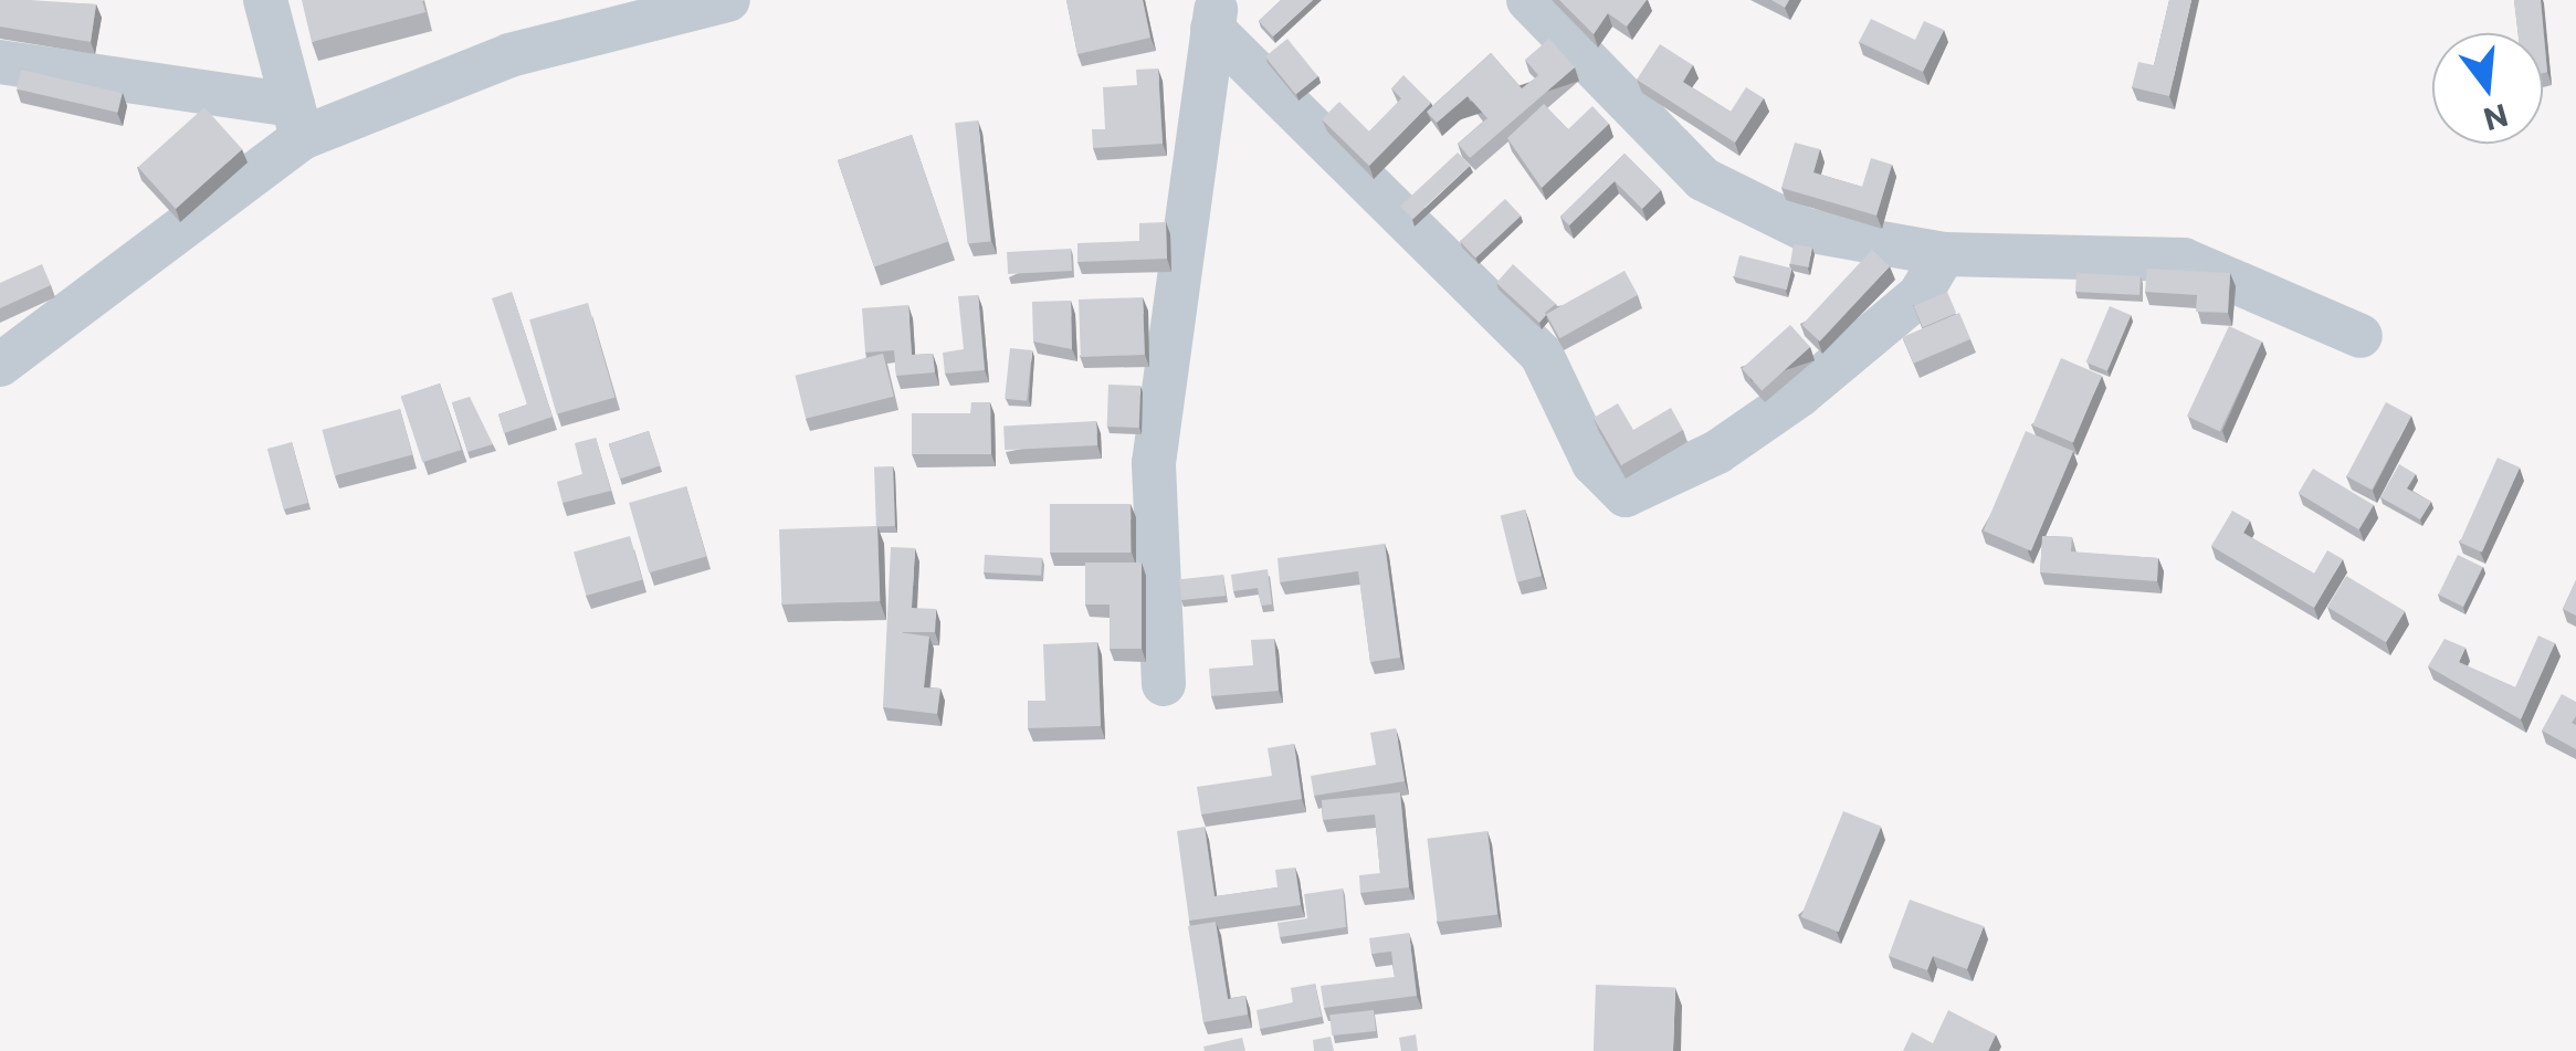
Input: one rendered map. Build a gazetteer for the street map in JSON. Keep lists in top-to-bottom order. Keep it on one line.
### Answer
{"north":"bottom"}
